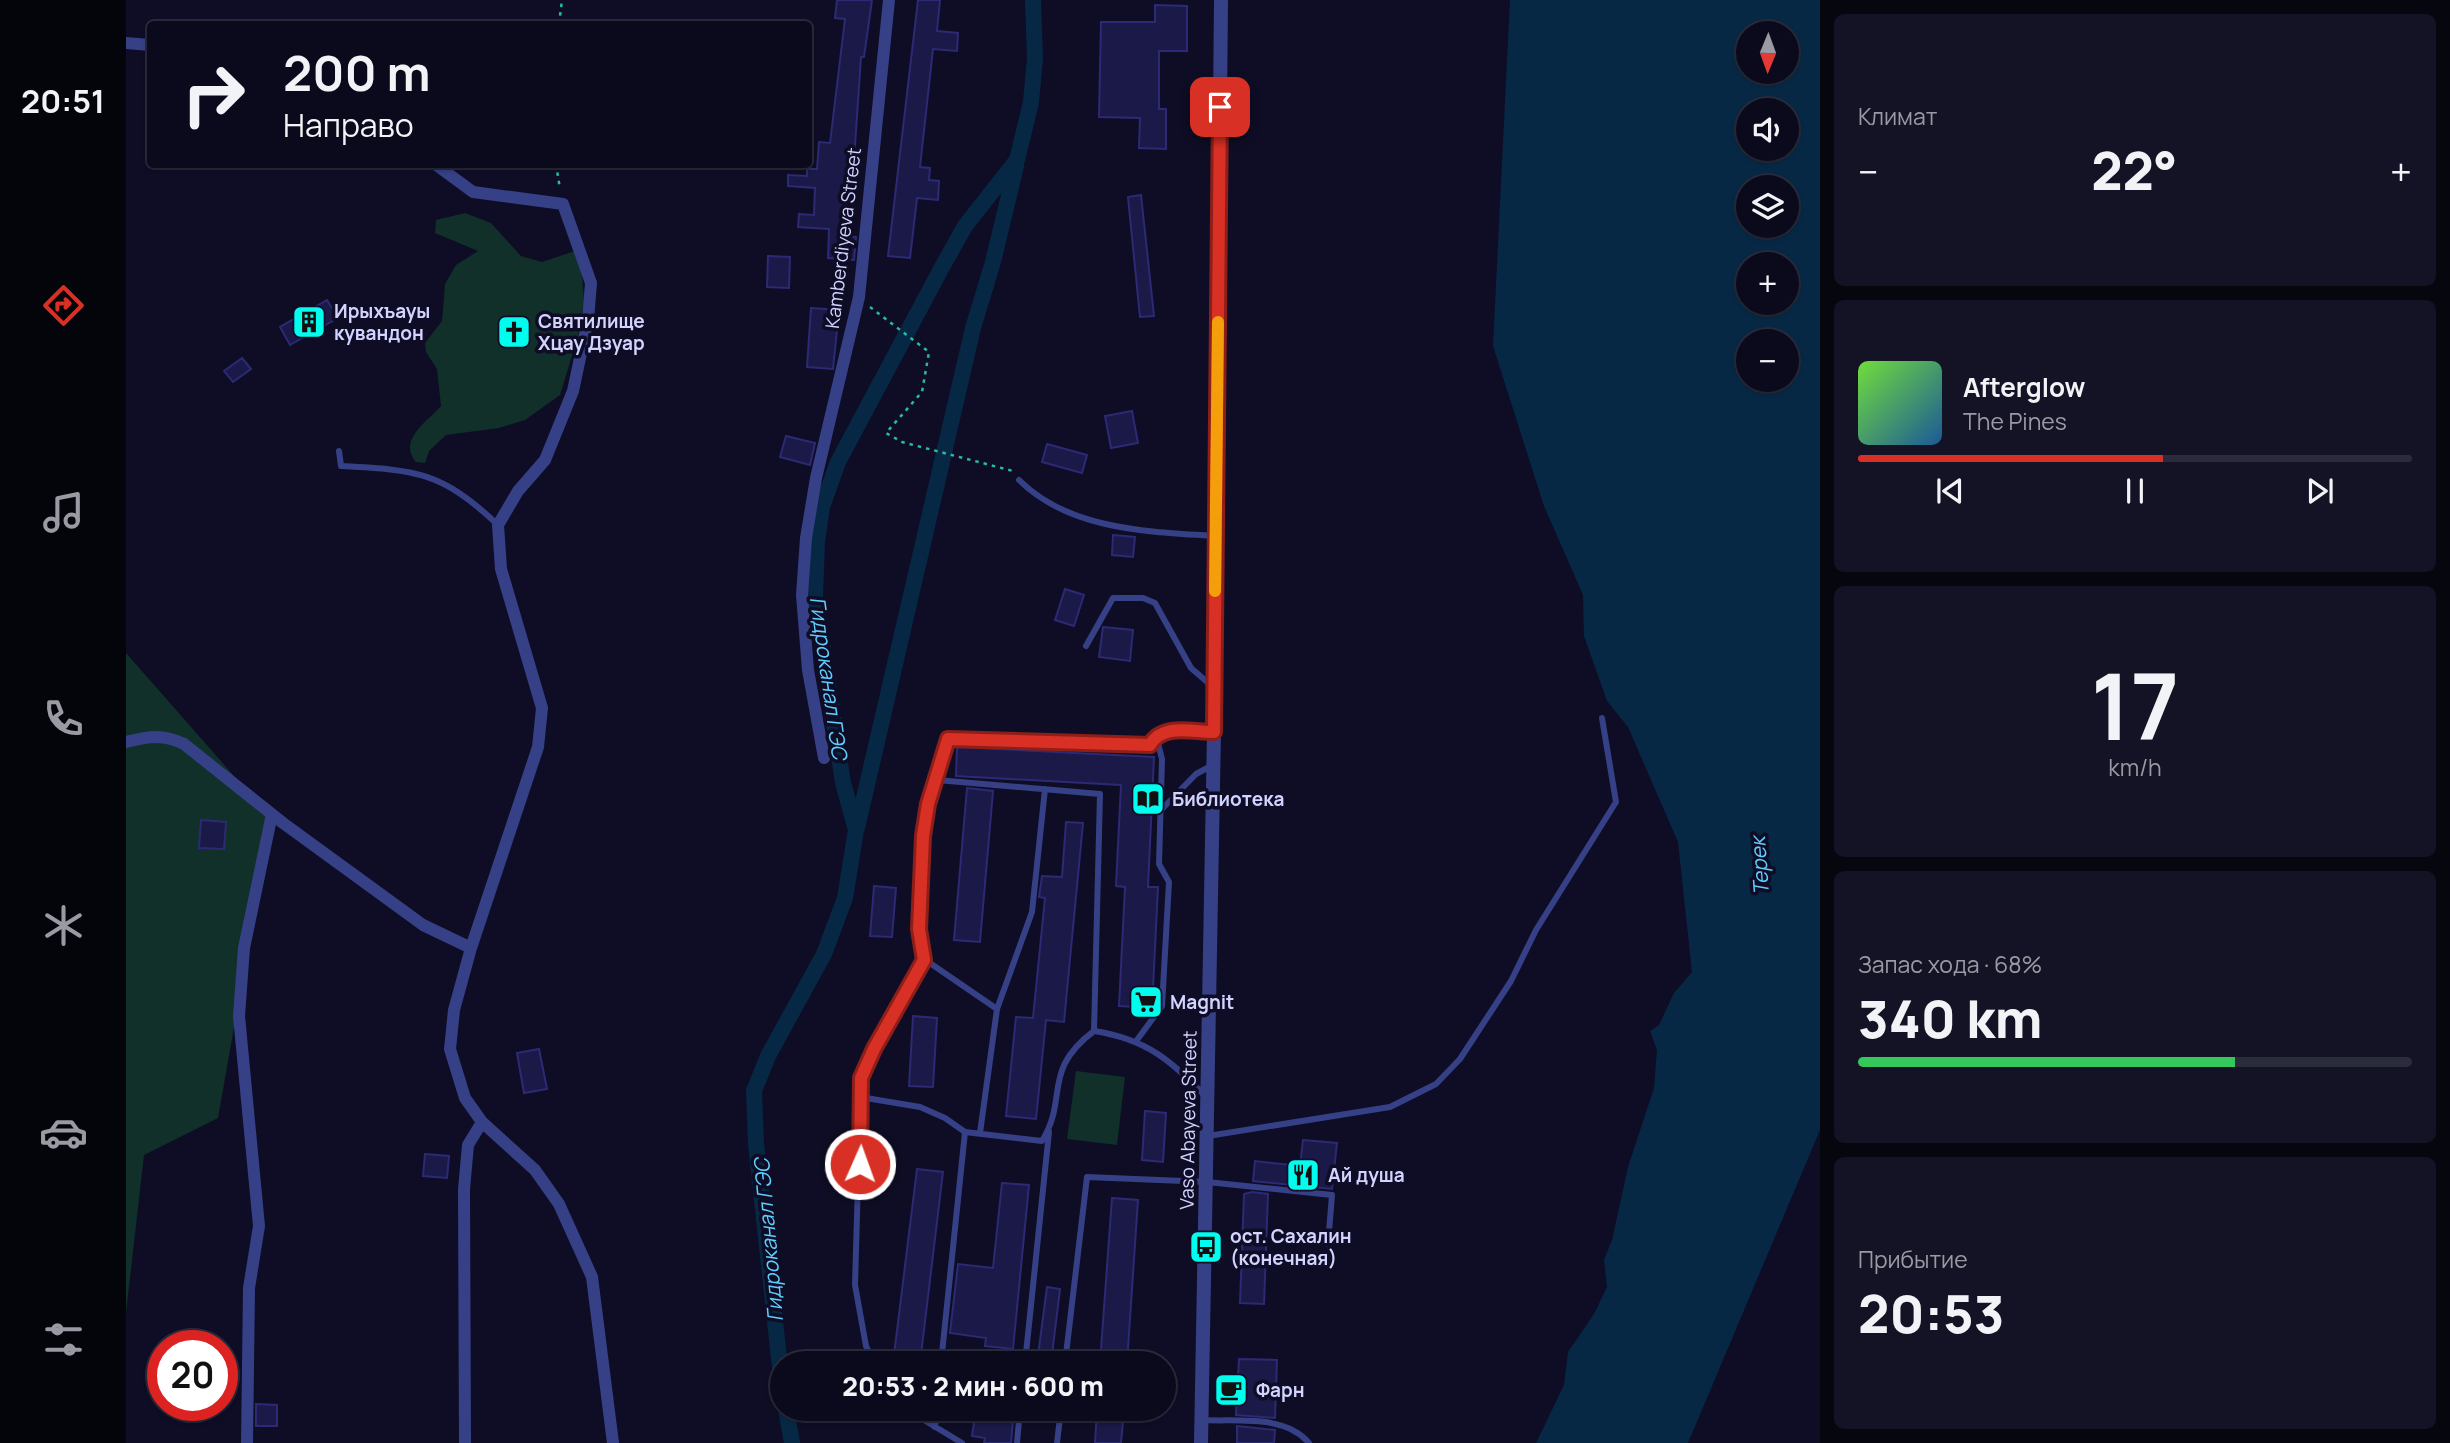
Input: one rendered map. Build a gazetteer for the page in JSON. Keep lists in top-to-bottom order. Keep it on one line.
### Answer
{"streets":{"street":["Kamberdiyeva Street","Vaso Abayeva Street"]},"water":["Гидроканал ГЭС","Терек"],"places":{"building":["Ирыхъауы кувандон"],"church":["Святилище Хцау Дзуар"],"library":["Библиотека"],"supermarket":["Magnit"],"restaurant":["Ай душа"],"bus stop":["ост. Сахалин (конечная)"],"cafe":["Фарн"]},"north":"bottom","page":{"tabs":"20:51","tile":["Климат",["17","km/h"],["Запас хода · 68%","340 km"],["Прибытие","20:53"]],"map_buttons":["+","−"],"turn":["200 m","Направо"],"heat":["−","22°","+"],"song":["Afterglow","The Pines"],"limit":"20","trip":"20:53 · 2 мин · 600 m"}}
